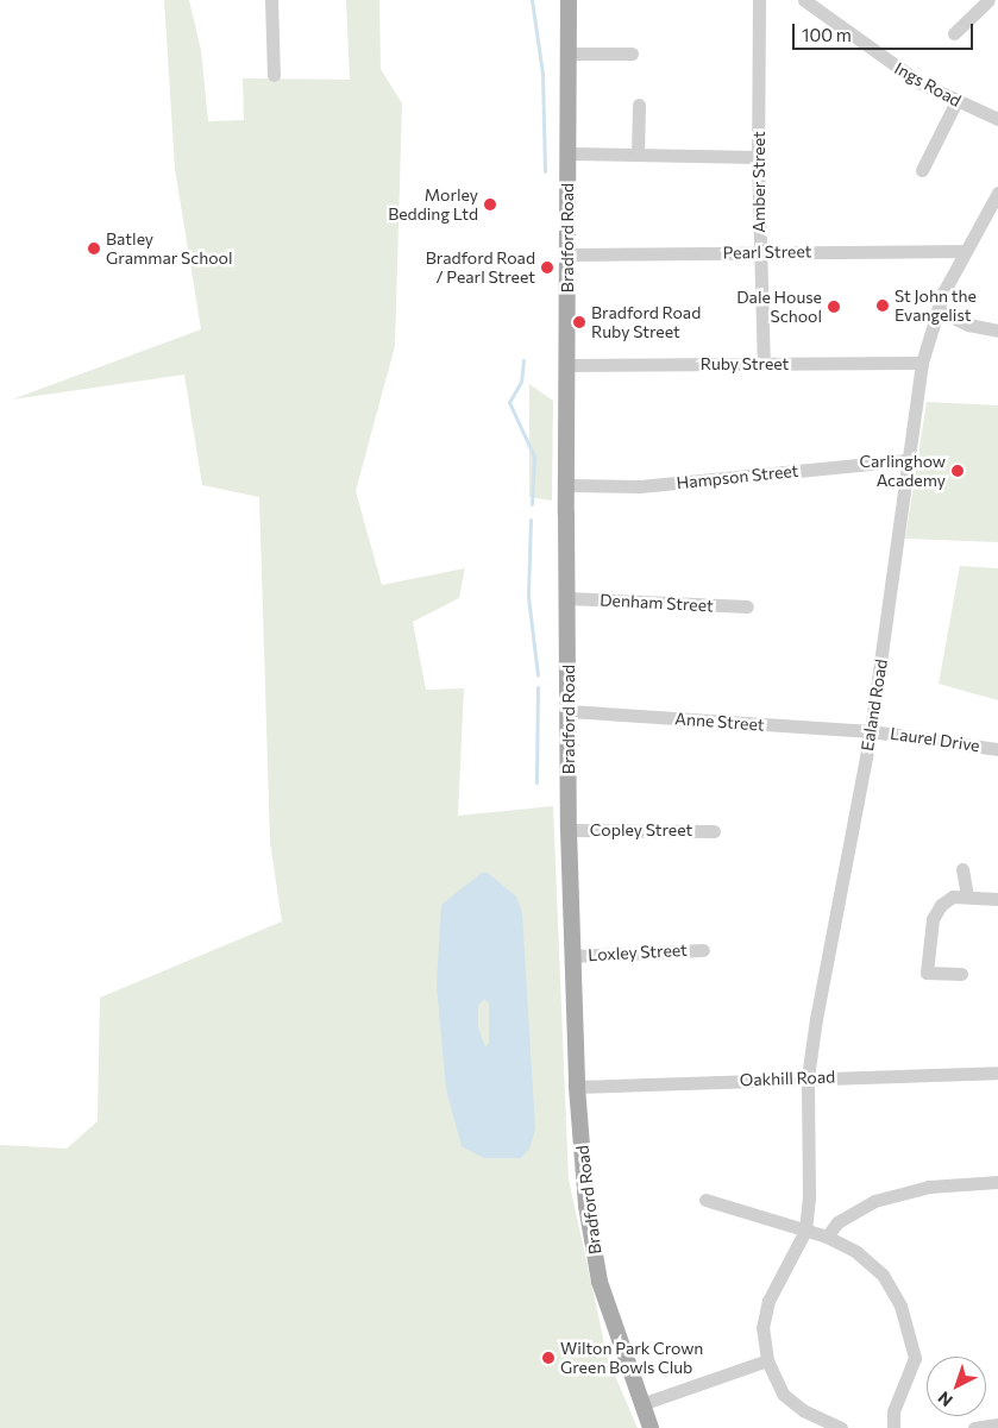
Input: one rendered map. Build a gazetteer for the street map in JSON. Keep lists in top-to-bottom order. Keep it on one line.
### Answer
{"streets":{"main road":["Bradford Road"],"street":["Ings Road","Amber Street","Pearl Street","Ruby Street","Hampson Street","Denham Street","Ealand Road","Anne Street","Laurel Drive","Copley Street","Loxley Street","Oakhill Road"]},"crossings":[["Amber Street","Pearl Street"],["Amber Street","Ruby Street"],["Bradford Road","Pearl Street"],["Bradford Road","Ruby Street"],["Bradford Road","Hampson Street"],["Bradford Road","Denham Street"],["Bradford Road","Anne Street"],["Bradford Road","Copley Street"],["Bradford Road","Loxley Street"],["Bradford Road","Oakhill Road"],["Pearl Street","Ealand Road"],["Ruby Street","Ealand Road"],["Hampson Street","Ealand Road"],["Ealand Road","Anne Street"],["Ealand Road","Laurel Drive"],["Ealand Road","Oakhill Road"],["Anne Street","Laurel Drive"]],"places":["Morley Bedding Ltd","Batley Grammar School","Bradford Road / Pearl Street","St John the Evangelist","Dale House School","Bradford Road Ruby Street","Carlinghow Academy","Wilton Park Crown Green Bowls Club"],"scale_bar":"100 m","north":"bottom left"}
